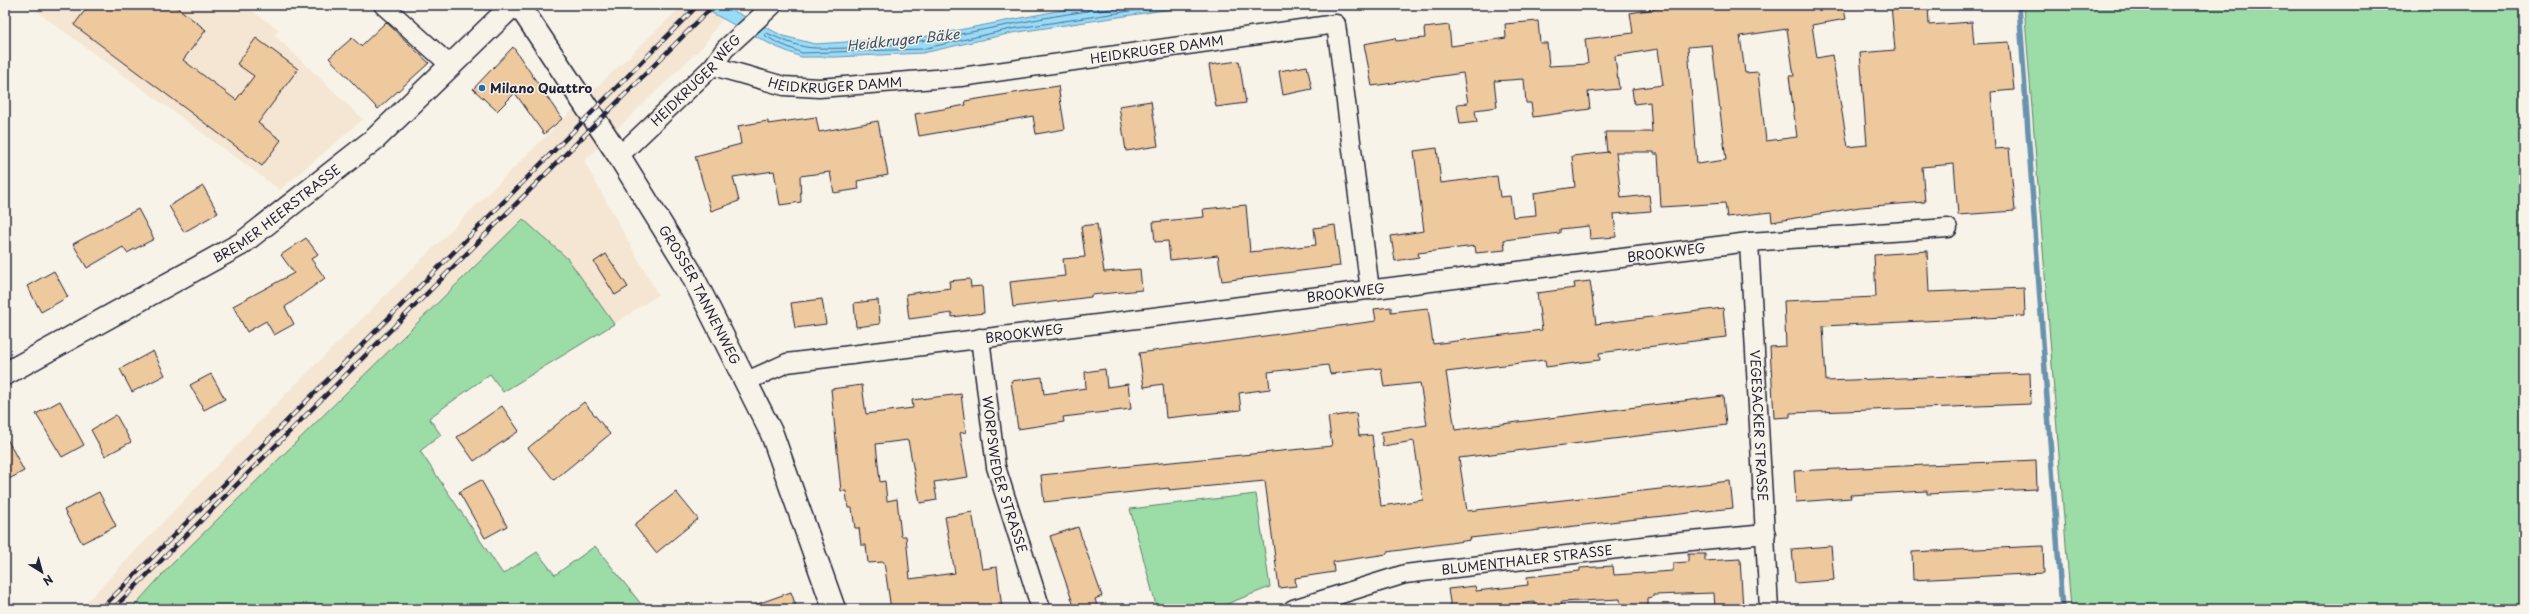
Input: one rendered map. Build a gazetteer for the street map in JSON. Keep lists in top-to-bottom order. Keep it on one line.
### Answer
{"streets":{"street":["HEIDKRUGER DAMM","HEIDKRUGER WEG","BREMER HEERSTRASSE","BROOKWEG","GROSSER TANNENWEG","VEGESACKER STRASSE","WORPSWEDER STRASSE","BLUMENTHALER STRASSE"]},"crossings":[["HEIDKRUGER DAMM","HEIDKRUGER WEG"],["HEIDKRUGER DAMM","BROOKWEG"],["HEIDKRUGER WEG","GROSSER TANNENWEG"],["BROOKWEG","GROSSER TANNENWEG"],["BROOKWEG","VEGESACKER STRASSE"],["BROOKWEG","WORPSWEDER STRASSE"],["VEGESACKER STRASSE","BLUMENTHALER STRASSE"]],"water":["Heidkruger Bäke"],"places":["Milano Quattro"],"north":"bottom right"}
